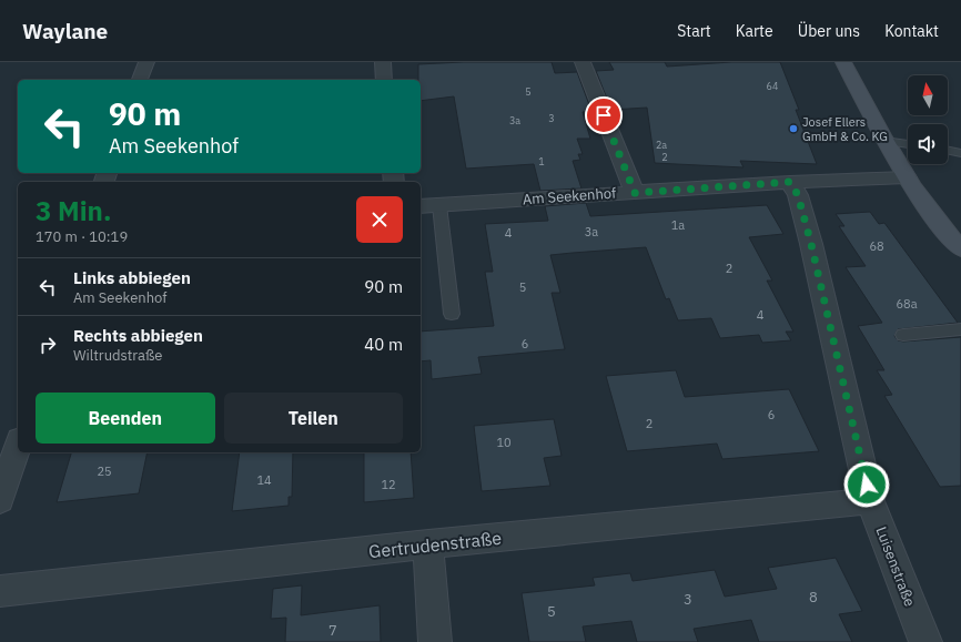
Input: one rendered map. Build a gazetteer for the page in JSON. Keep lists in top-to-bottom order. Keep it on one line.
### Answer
{"streets":{"street":["Am Seekenhof","Gertrudenstraße","Luisenstraße"]},"crossings":[["Am Seekenhof","Luisenstraße"],["Gertrudenstraße","Luisenstraße"]],"places":["Josef Ellers GmbH & Co. KG"],"house_numbers":["64","5","3","3a","2a","2","1","1a","3a","4","68","2","5","68a","4","6","6","2","10","25","14","12","8","3","5","7"],"north":"top","page":{"header":"Waylane","nav":["Start","Karte","Über uns","Kontakt"],"turn":["90 m","Am Seekenhof"],"heading":["3 Min.","170 m · 10:19"],"list":[{"name":"Links abbiegen","note":"Am Seekenhof","value":"90 m"},{"name":"Rechts abbiegen","note":"Wiltrudstraße","value":"40 m"}],"buttons":["Beenden","Teilen"]}}
